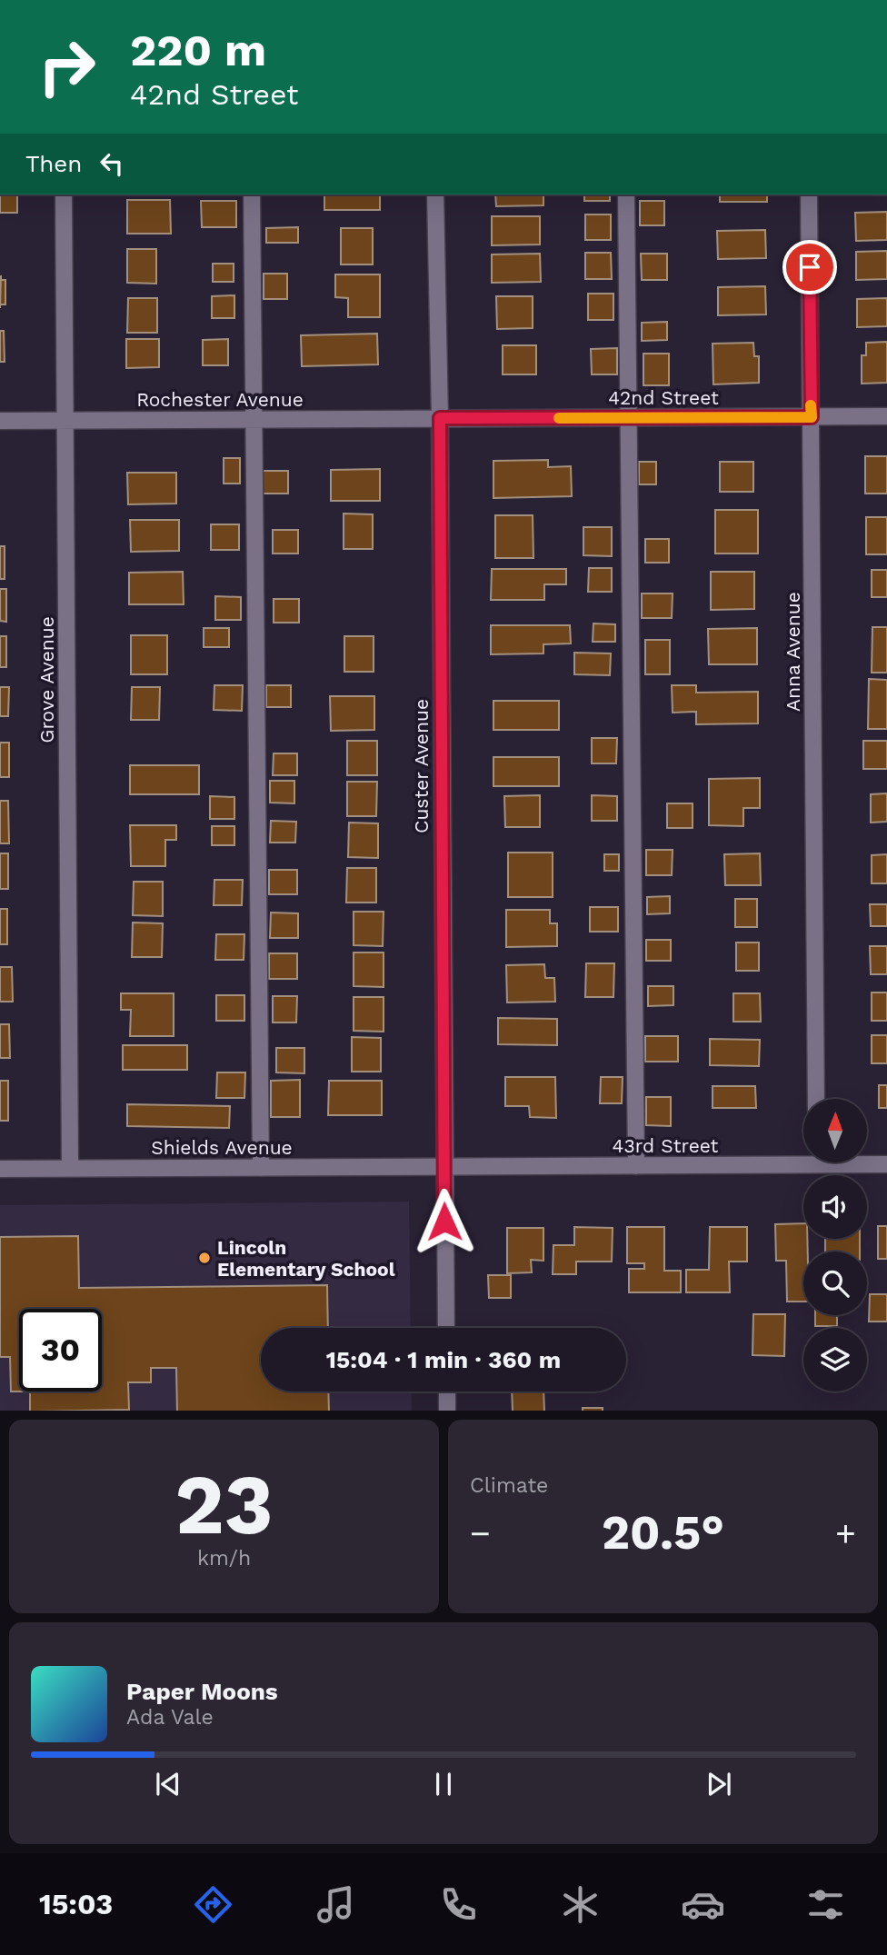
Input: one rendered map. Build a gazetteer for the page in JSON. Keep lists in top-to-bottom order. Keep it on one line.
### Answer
{"streets":{"street":["42nd Street","Rochester Avenue","Anna Avenue","Grove Avenue","Custer Avenue","43rd Street","Shields Avenue"]},"crossings":[["42nd Street","Rochester Avenue"],["42nd Street","Anna Avenue"],["42nd Street","Custer Avenue"],["Rochester Avenue","Grove Avenue"],["Rochester Avenue","Custer Avenue"],["Grove Avenue","Shields Avenue"],["Custer Avenue","43rd Street"],["Custer Avenue","Shields Avenue"],["43rd Street","Shields Avenue"]],"places":["Lincoln Elementary School"],"north":"top","page":{"turn":["220 m","42nd Street"],"then":"Then","limit":"30","trip":"15:04 · 1 min · 360 m","tile":[["23","km/h"],"Climate"],"heat":["−","20.5°","+"],"song":["Paper Moons","Ada Vale"],"tabs":"15:03"}}
